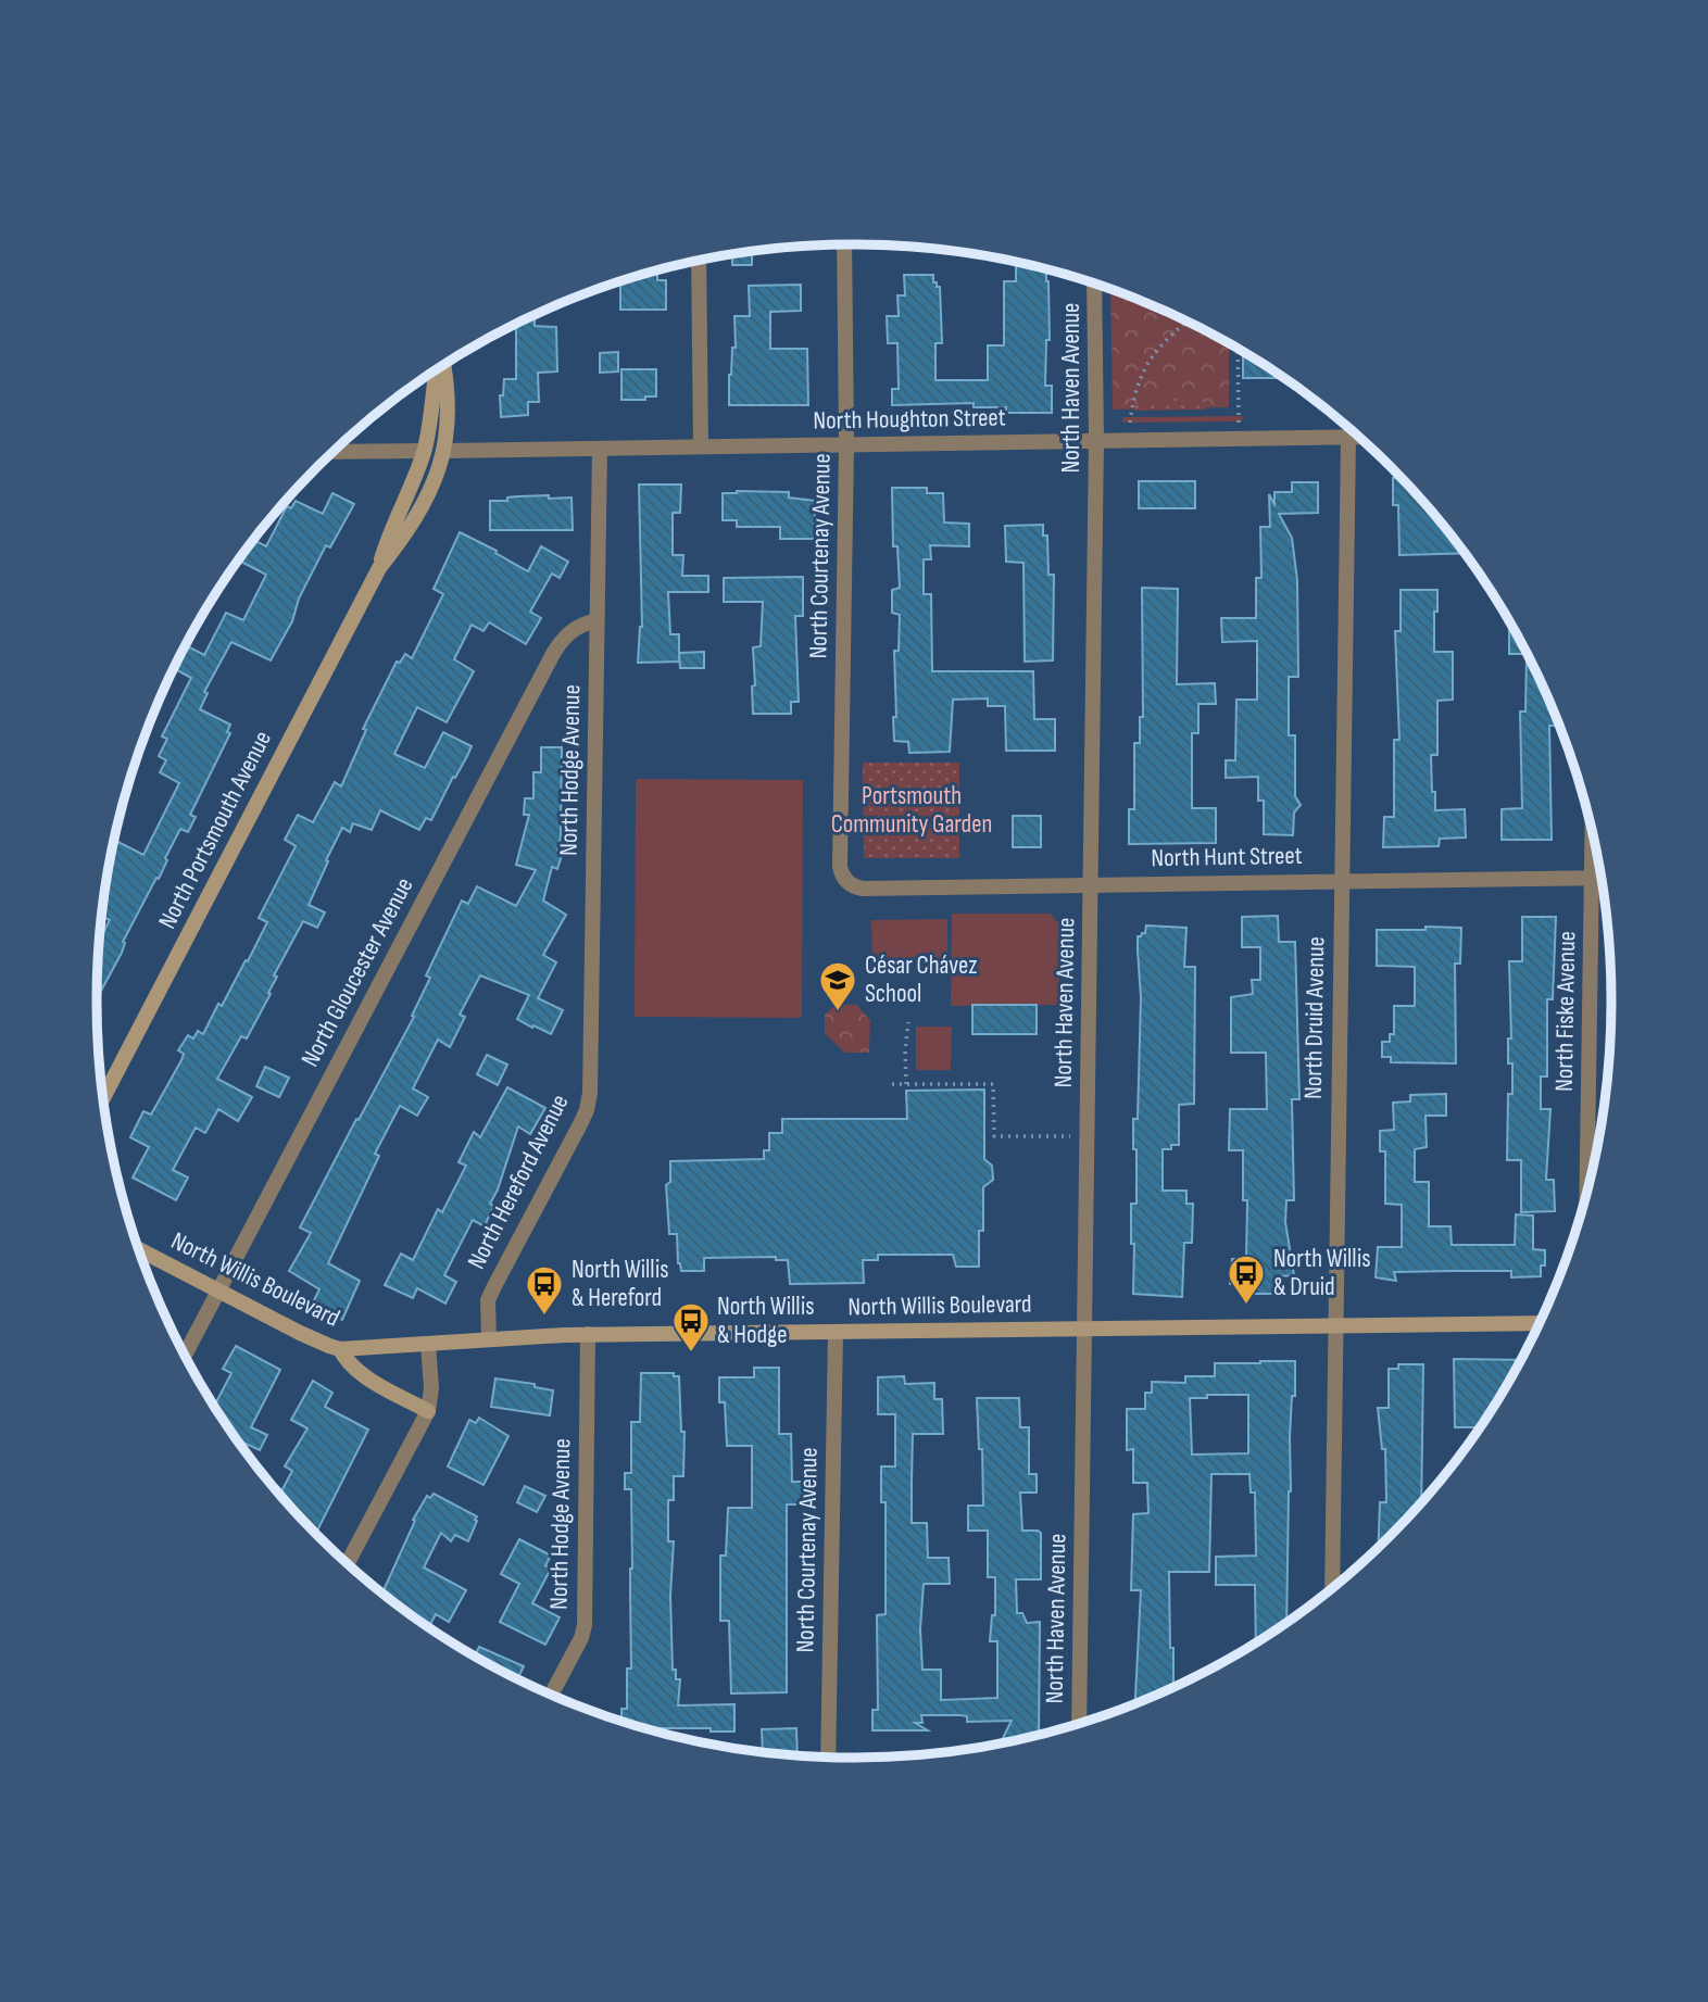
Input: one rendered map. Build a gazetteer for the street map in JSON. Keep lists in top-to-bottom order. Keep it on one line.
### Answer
{"streets":{"street":["North Haven Avenue","North Houghton Street","North Courtenay Avenue","North Hodge Avenue","North Portsmouth Avenue","North Hunt Street","North Gloucester Avenue","North Fiske Avenue","North Druid Avenue","North Hereford Avenue","North Willis Boulevard"]},"crossings":[["North Haven Avenue","North Houghton Street"],["North Haven Avenue","North Hunt Street"],["North Haven Avenue","North Willis Boulevard"],["North Houghton Street","North Courtenay Avenue"],["North Houghton Street","North Hodge Avenue"],["North Houghton Street","North Portsmouth Avenue"],["North Houghton Street","North Druid Avenue"],["North Courtenay Avenue","North Hunt Street"],["North Courtenay Avenue","North Willis Boulevard"],["North Hodge Avenue","North Gloucester Avenue"],["North Hodge Avenue","North Hereford Avenue"],["North Hodge Avenue","North Willis Boulevard"],["North Hunt Street","North Fiske Avenue"],["North Hunt Street","North Druid Avenue"],["North Gloucester Avenue","North Willis Boulevard"],["North Druid Avenue","North Willis Boulevard"],["North Hereford Avenue","North Willis Boulevard"]],"parks":["Portsmouth Community Garden"],"places":{"school or university":["César Chávez School"],"bus stop":["North Willis & Druid","North Willis & Hereford","North Willis & Hodge"]}}
